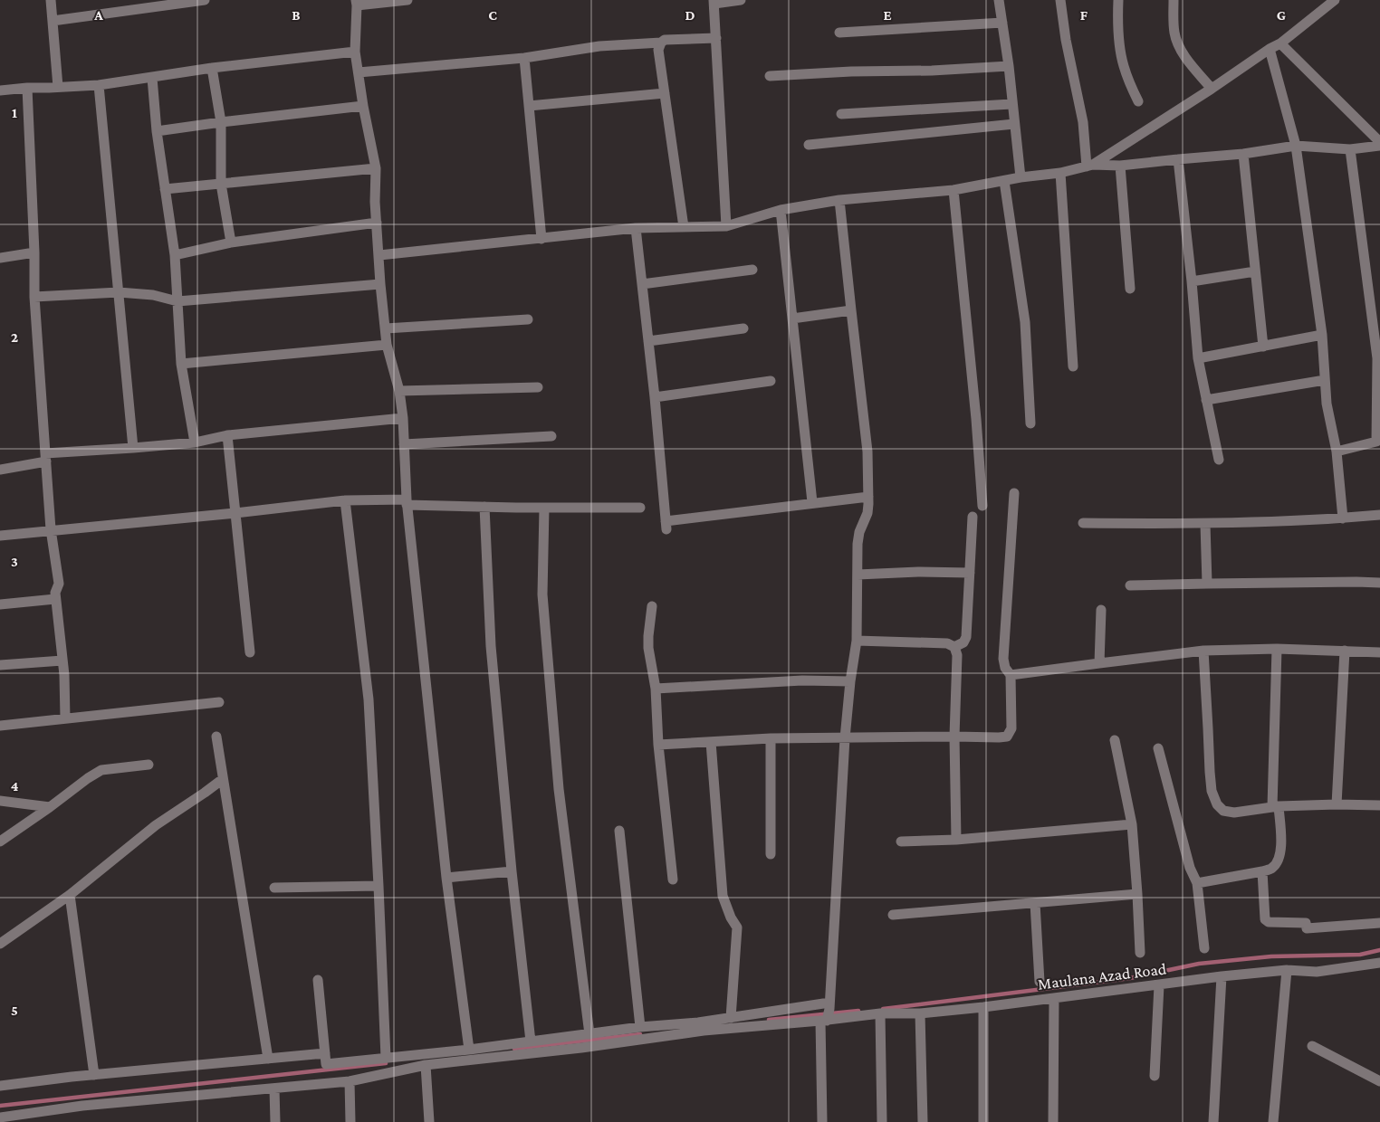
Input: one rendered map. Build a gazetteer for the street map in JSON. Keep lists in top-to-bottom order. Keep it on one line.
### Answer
{"streets":{"street":["Maulana Azad Road"]},"grid":{"columns":["A","B","C","D","E","F","G"],"rows":["1","2","3","4","5"]}}
